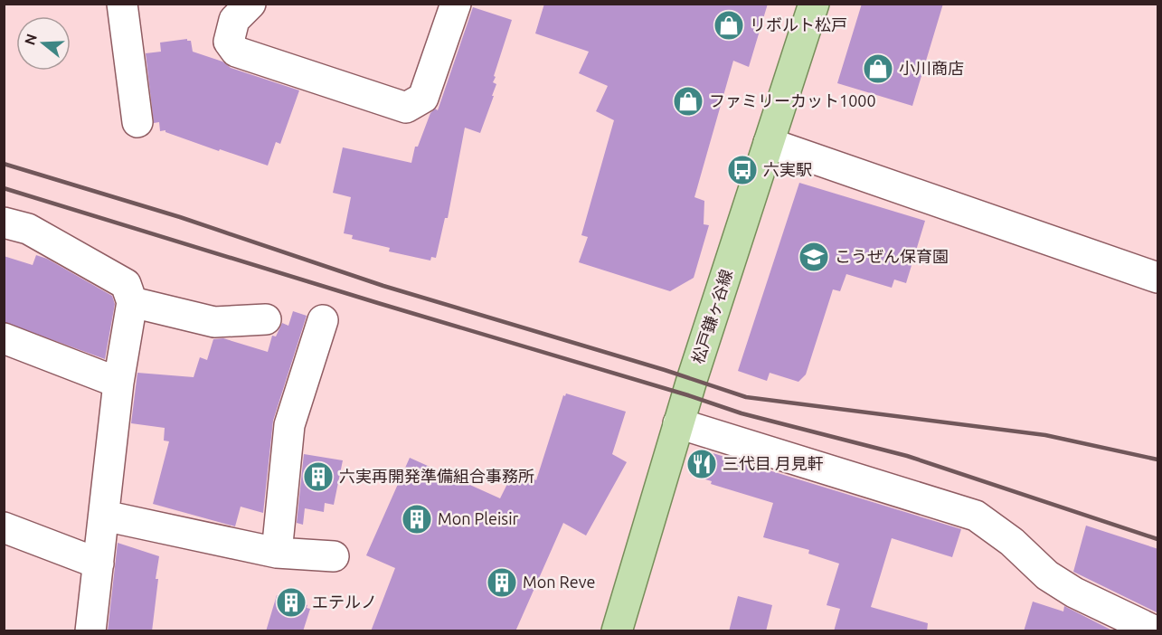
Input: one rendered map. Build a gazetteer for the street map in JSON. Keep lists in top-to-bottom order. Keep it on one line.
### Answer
{"streets":{"main road":["松戸鎌ヶ谷線"]},"places":{"shop":["リボルト松戸","小川商店","ファミリーカット1000"],"bus stop":["六実駅"],"school or university":["こうぜん保育園"],"restaurant":["三代目 月見軒"],"building":["六実再開発準備組合事務所","Mon Pleisir","Mon Reve","エテルノ"]},"north":"left"}
